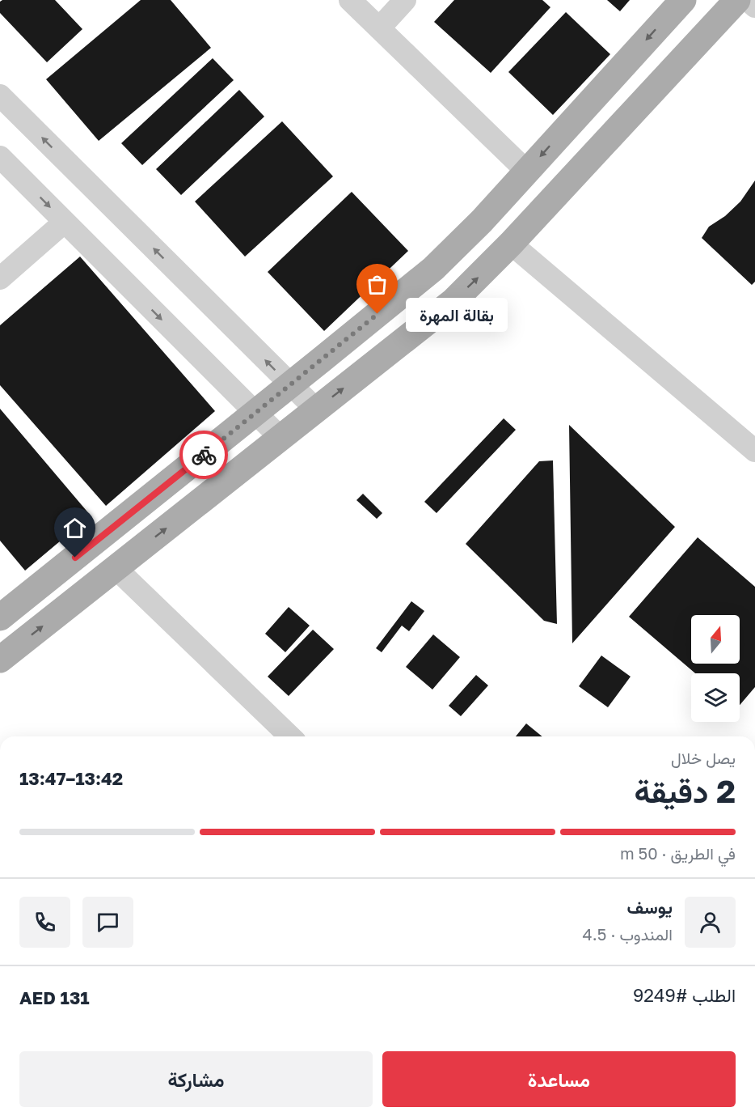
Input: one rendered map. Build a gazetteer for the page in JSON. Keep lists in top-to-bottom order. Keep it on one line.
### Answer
{"places":["بقالة المهرة"],"north":"top","page":{"bubble":"بقالة المهرة","heading":["2 دقيقة","يصل خلال","13:42–13:47"],"panel":["يوسف","المندوب · 4.5","الطلب #9249","AED 131"],"bar":"في الطريق · 50 m","buttons":["مساعدة","مشاركة"]}}
